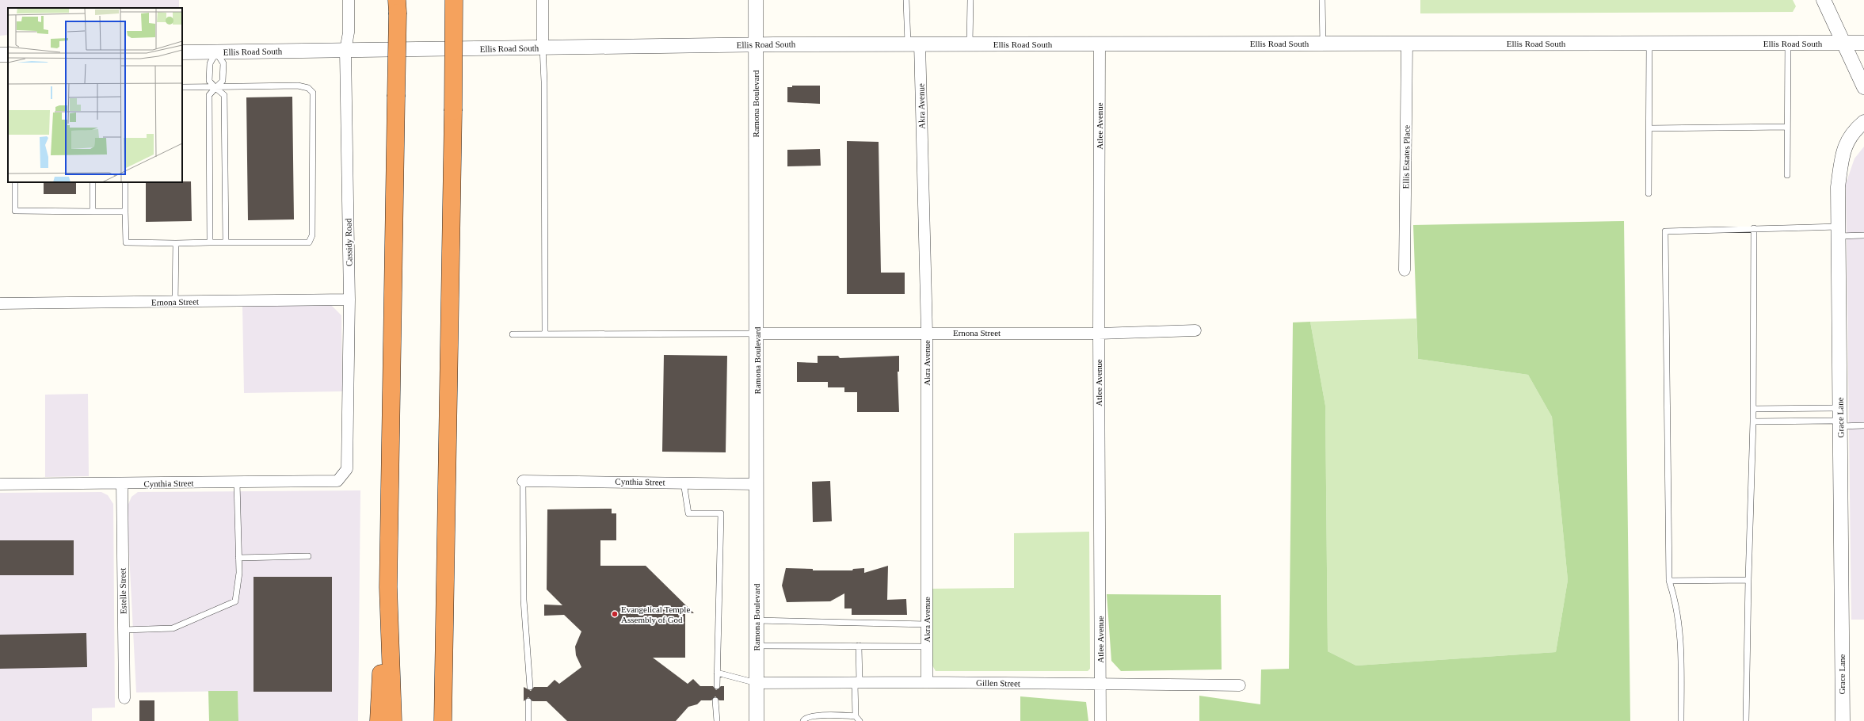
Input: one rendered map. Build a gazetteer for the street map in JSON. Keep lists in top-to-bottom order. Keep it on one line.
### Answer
{"streets":{"street":["Ellis Road South","Ramona Boulevard","Akra Avenue","Atlee Avenue","Ellis Estates Place","Cassidy Road","Ernona Street","Grace Lane","Cynthia Street","Estelle Street","Gillen Street"]},"crossings":[["Ellis Road South","Ramona Boulevard"],["Ellis Road South","Akra Avenue"],["Ellis Road South","Atlee Avenue"],["Ellis Road South","Ellis Estates Place"],["Ellis Road South","Cassidy Road"],["Ramona Boulevard","Ernona Street"],["Ramona Boulevard","Cynthia Street"],["Ramona Boulevard","Gillen Street"],["Akra Avenue","Ernona Street"],["Akra Avenue","Gillen Street"],["Atlee Avenue","Ernona Street"],["Atlee Avenue","Gillen Street"],["Cassidy Road","Ernona Street"],["Cassidy Road","Cynthia Street"],["Cynthia Street","Estelle Street"]],"places":["Evangelical Temple Assembly of God"]}
